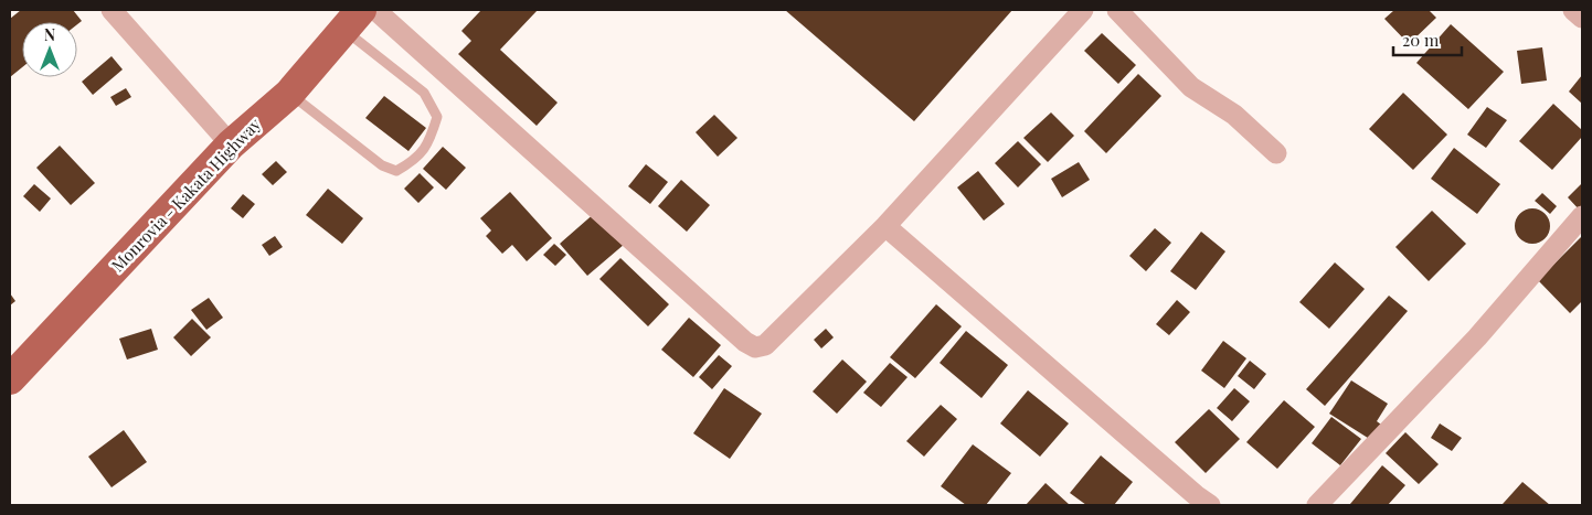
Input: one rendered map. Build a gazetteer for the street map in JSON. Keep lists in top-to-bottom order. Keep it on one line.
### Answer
{"streets":{"highway":["Monrovia - Kakata Highway"]},"scale_bar":"20 m","north":"top"}
